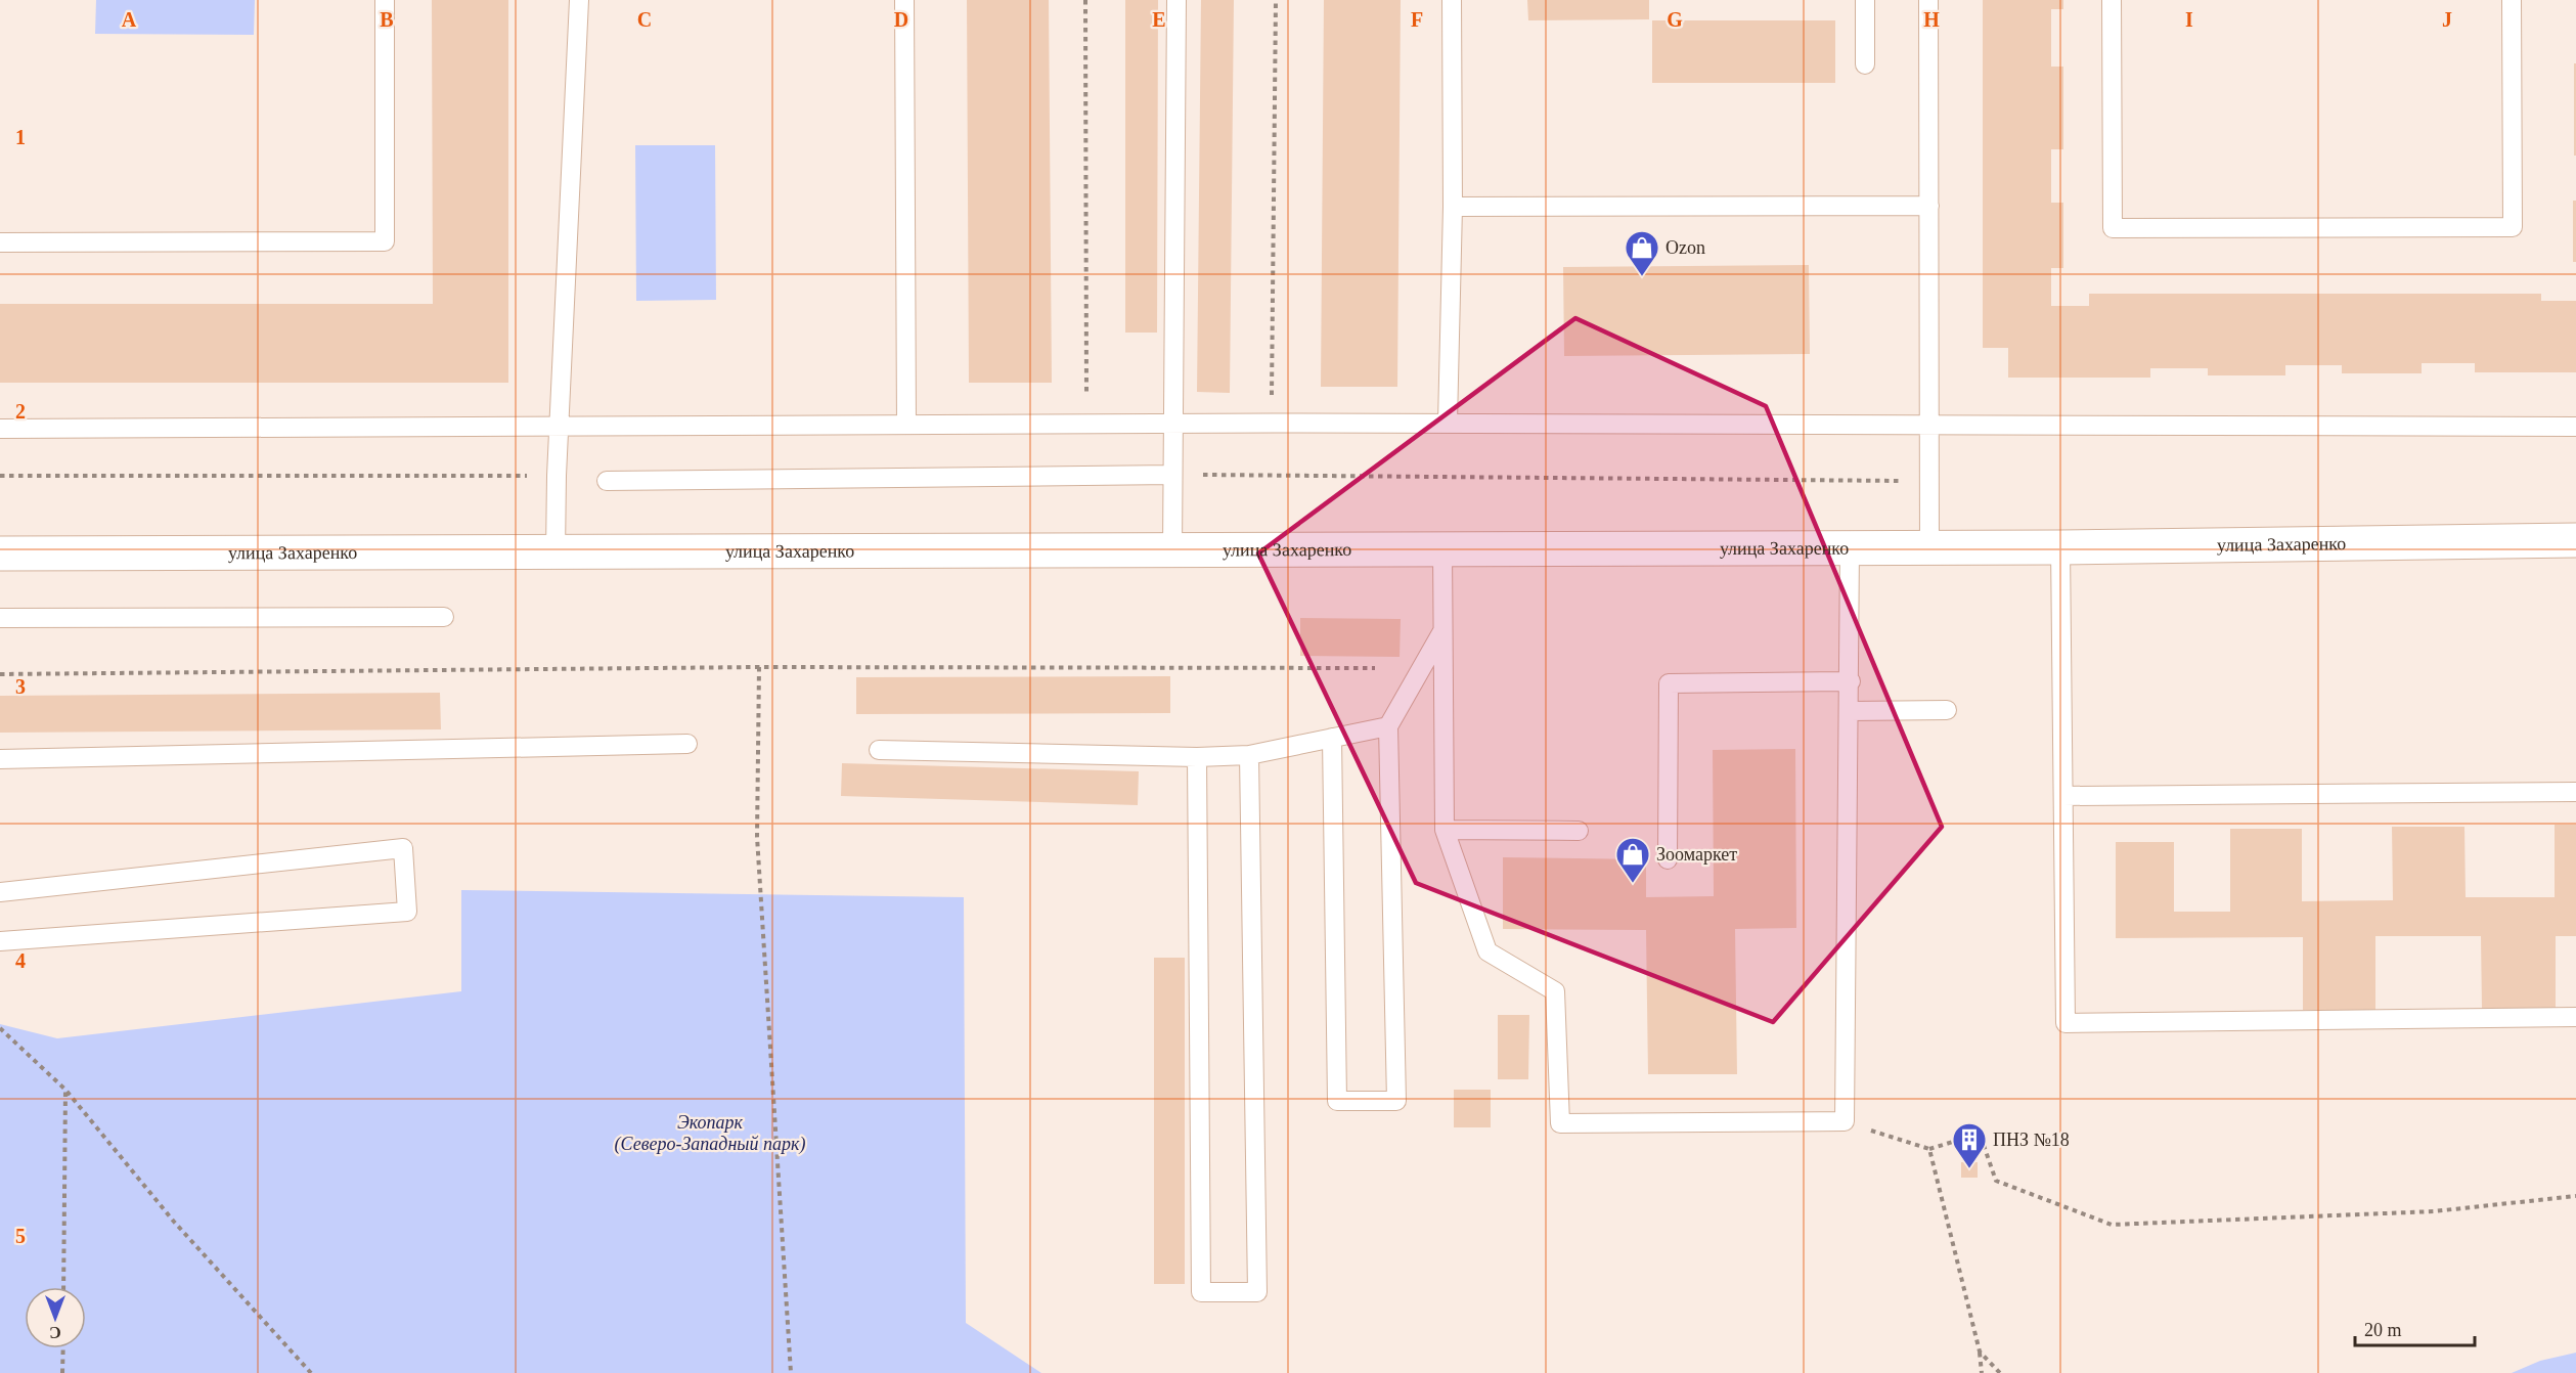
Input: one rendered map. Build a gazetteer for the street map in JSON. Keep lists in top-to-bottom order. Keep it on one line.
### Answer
{"streets":{"street":["улица Захаренко"]},"parks":["Экопарк (Северо-Западный парк)"],"places":{"shop":["Ozon","Зоомаркет"],"building":["ПНЗ №18"]},"scale_bar":"20 m","north":"bottom","grid":{"columns":["A","B","C","D","E","F","G","H","I","J"],"rows":["1","2","3","4","5"]}}
